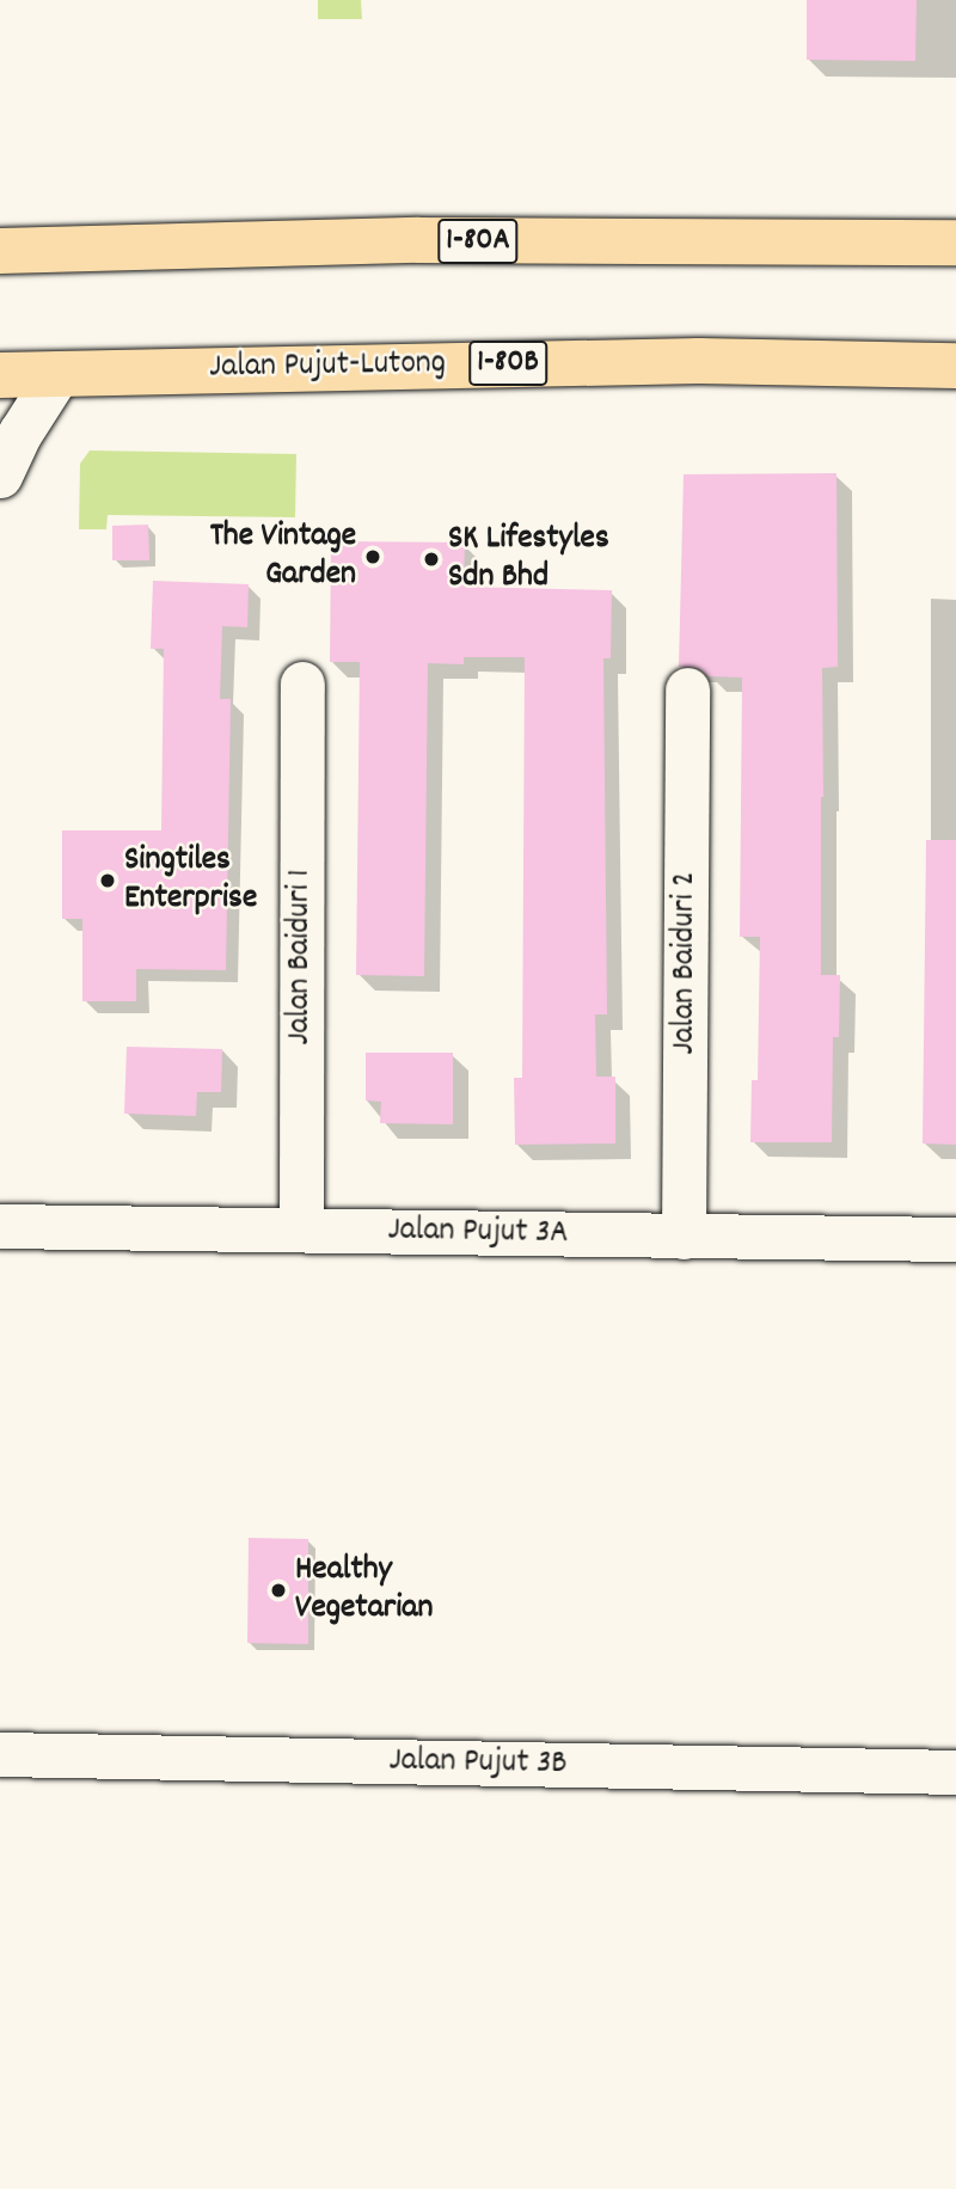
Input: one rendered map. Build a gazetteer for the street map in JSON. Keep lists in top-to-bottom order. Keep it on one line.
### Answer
{"streets":{"highway":["1-80A","1-80B","Jalan Pujut-Lutong"],"street":["Jalan Baiduri 1","Jalan Baiduri 2","Jalan Pujut 3A","Jalan Pujut 3B"]},"crossings":[["Jalan Baiduri 1","Jalan Pujut 3A"],["Jalan Baiduri 2","Jalan Pujut 3A"]],"places":["The Vintage Garden","SK Lifestyles Sdn Bhd","Singtiles Enterprise","Healthy Vegetarian"]}
